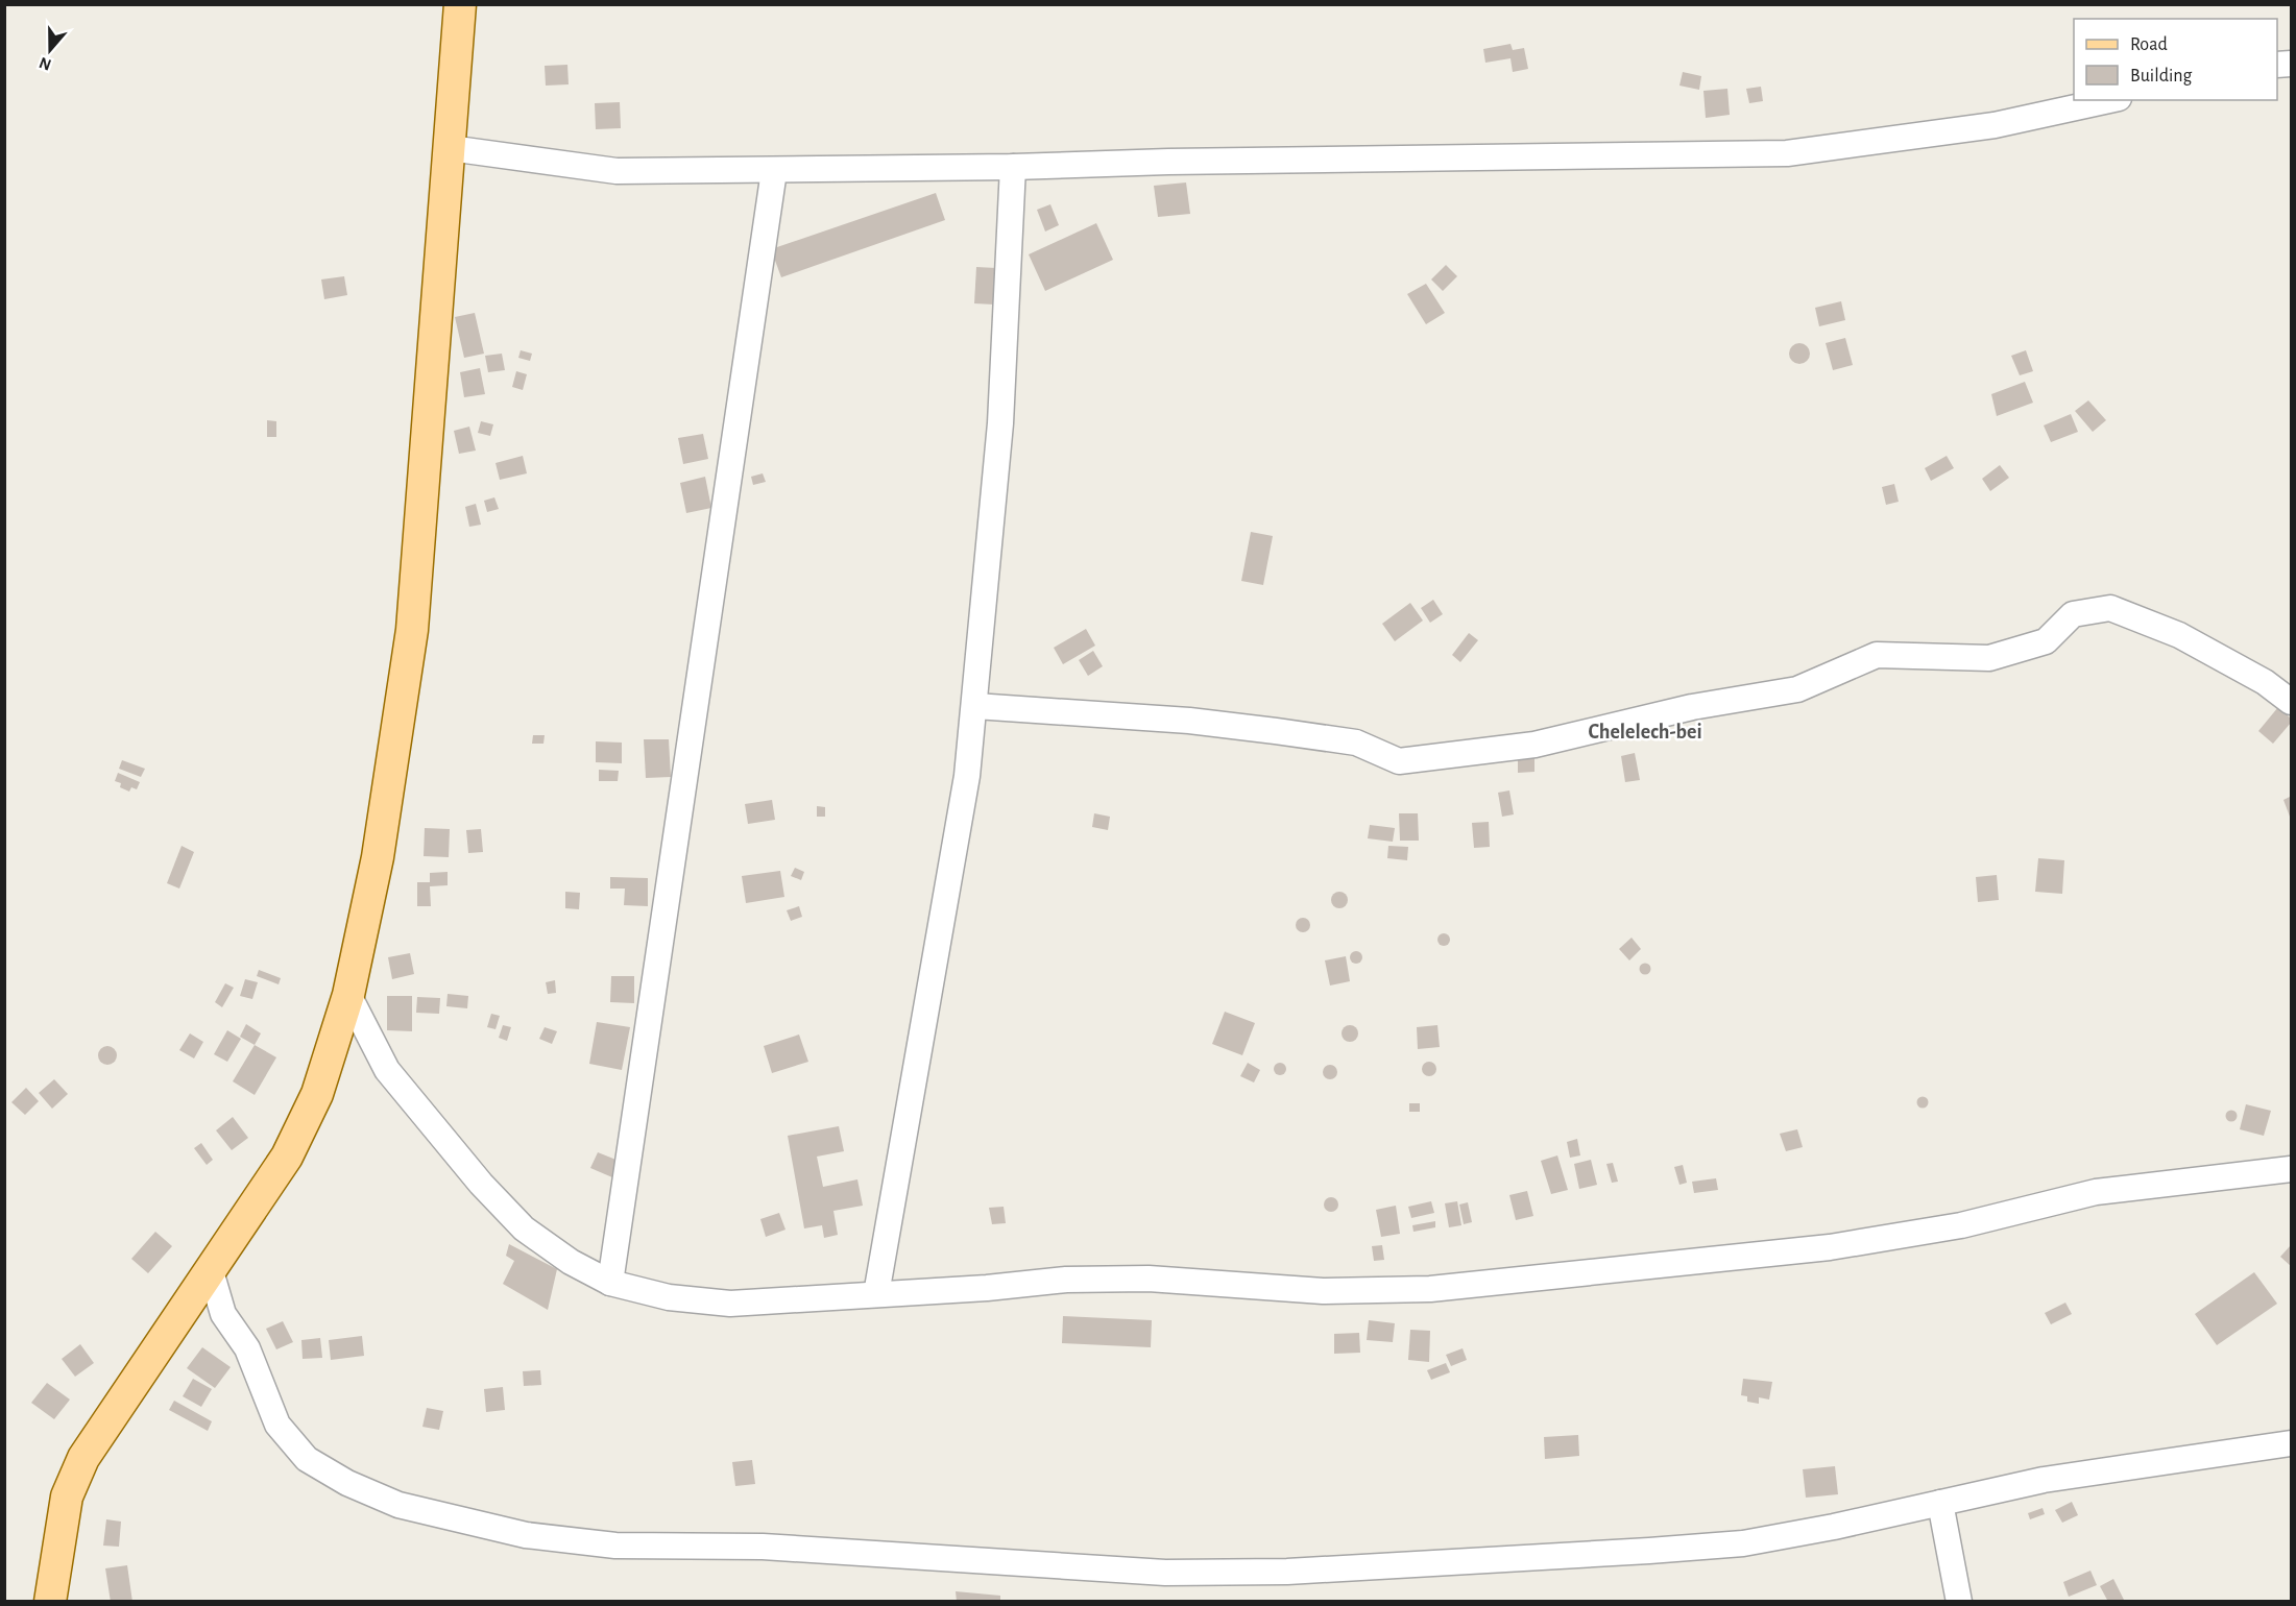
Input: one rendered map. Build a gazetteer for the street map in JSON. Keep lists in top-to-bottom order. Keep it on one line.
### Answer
{"districts":["Chelelech-bei"],"legend":["Road","Building"],"north":"bottom"}
